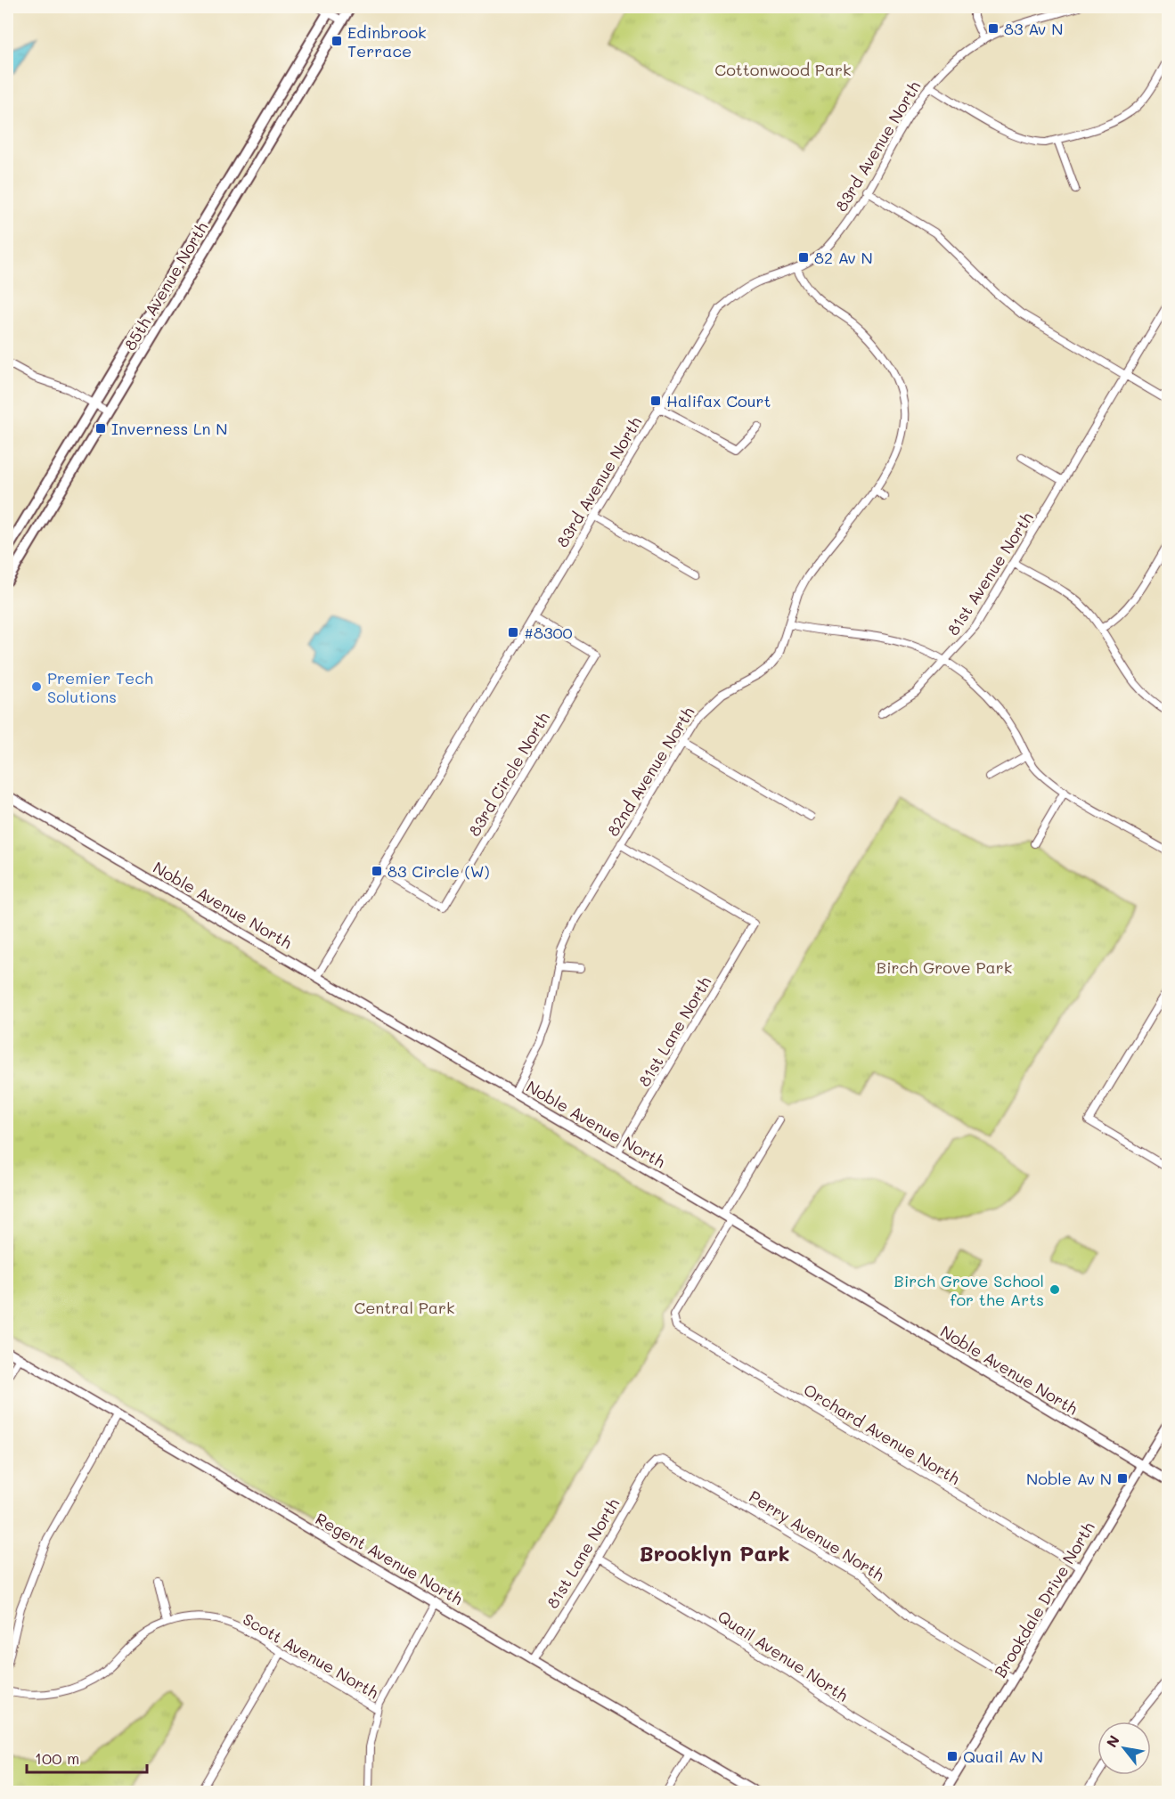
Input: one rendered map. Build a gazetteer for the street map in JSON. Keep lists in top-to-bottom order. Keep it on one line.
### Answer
{"streets":{"main road":["85th Avenue North"],"street":["83rd Avenue North","81st Avenue North","82nd Avenue North","83rd Circle North","Noble Avenue North","81st Lane North","Orchard Avenue North","Perry Avenue North","Regent Avenue North","Brookdale Drive North","Scott Avenue North","Quail Avenue North"]},"crossings":[["83rd Avenue North","82nd Avenue North"],["83rd Avenue North","83rd Circle North"],["83rd Avenue North","Noble Avenue North"],["82nd Avenue North","Noble Avenue North"],["82nd Avenue North","81st Lane North"],["Noble Avenue North","81st Lane North"],["Noble Avenue North","Orchard Avenue North"],["Noble Avenue North","Brookdale Drive North"],["81st Lane North","Perry Avenue North"],["81st Lane North","Regent Avenue North"],["81st Lane North","Quail Avenue North"],["Orchard Avenue North","Brookdale Drive North"],["Perry Avenue North","Brookdale Drive North"],["Brookdale Drive North","Quail Avenue North"]],"districts":["Brooklyn Park"],"parks":["Cottonwood Park","Birch Grove Park","Central Park"],"places":{"transit":["83 Av N","Edinbrook Terrace","82 Av N","Halifax Court","Inverness Ln N","#8300","83 Circle (W)","Noble Av N","Quail Av N"],"other":["Premier Tech Solutions","Birch Grove School for the Arts"]},"scale_bar":"100 m","north":"top left"}
